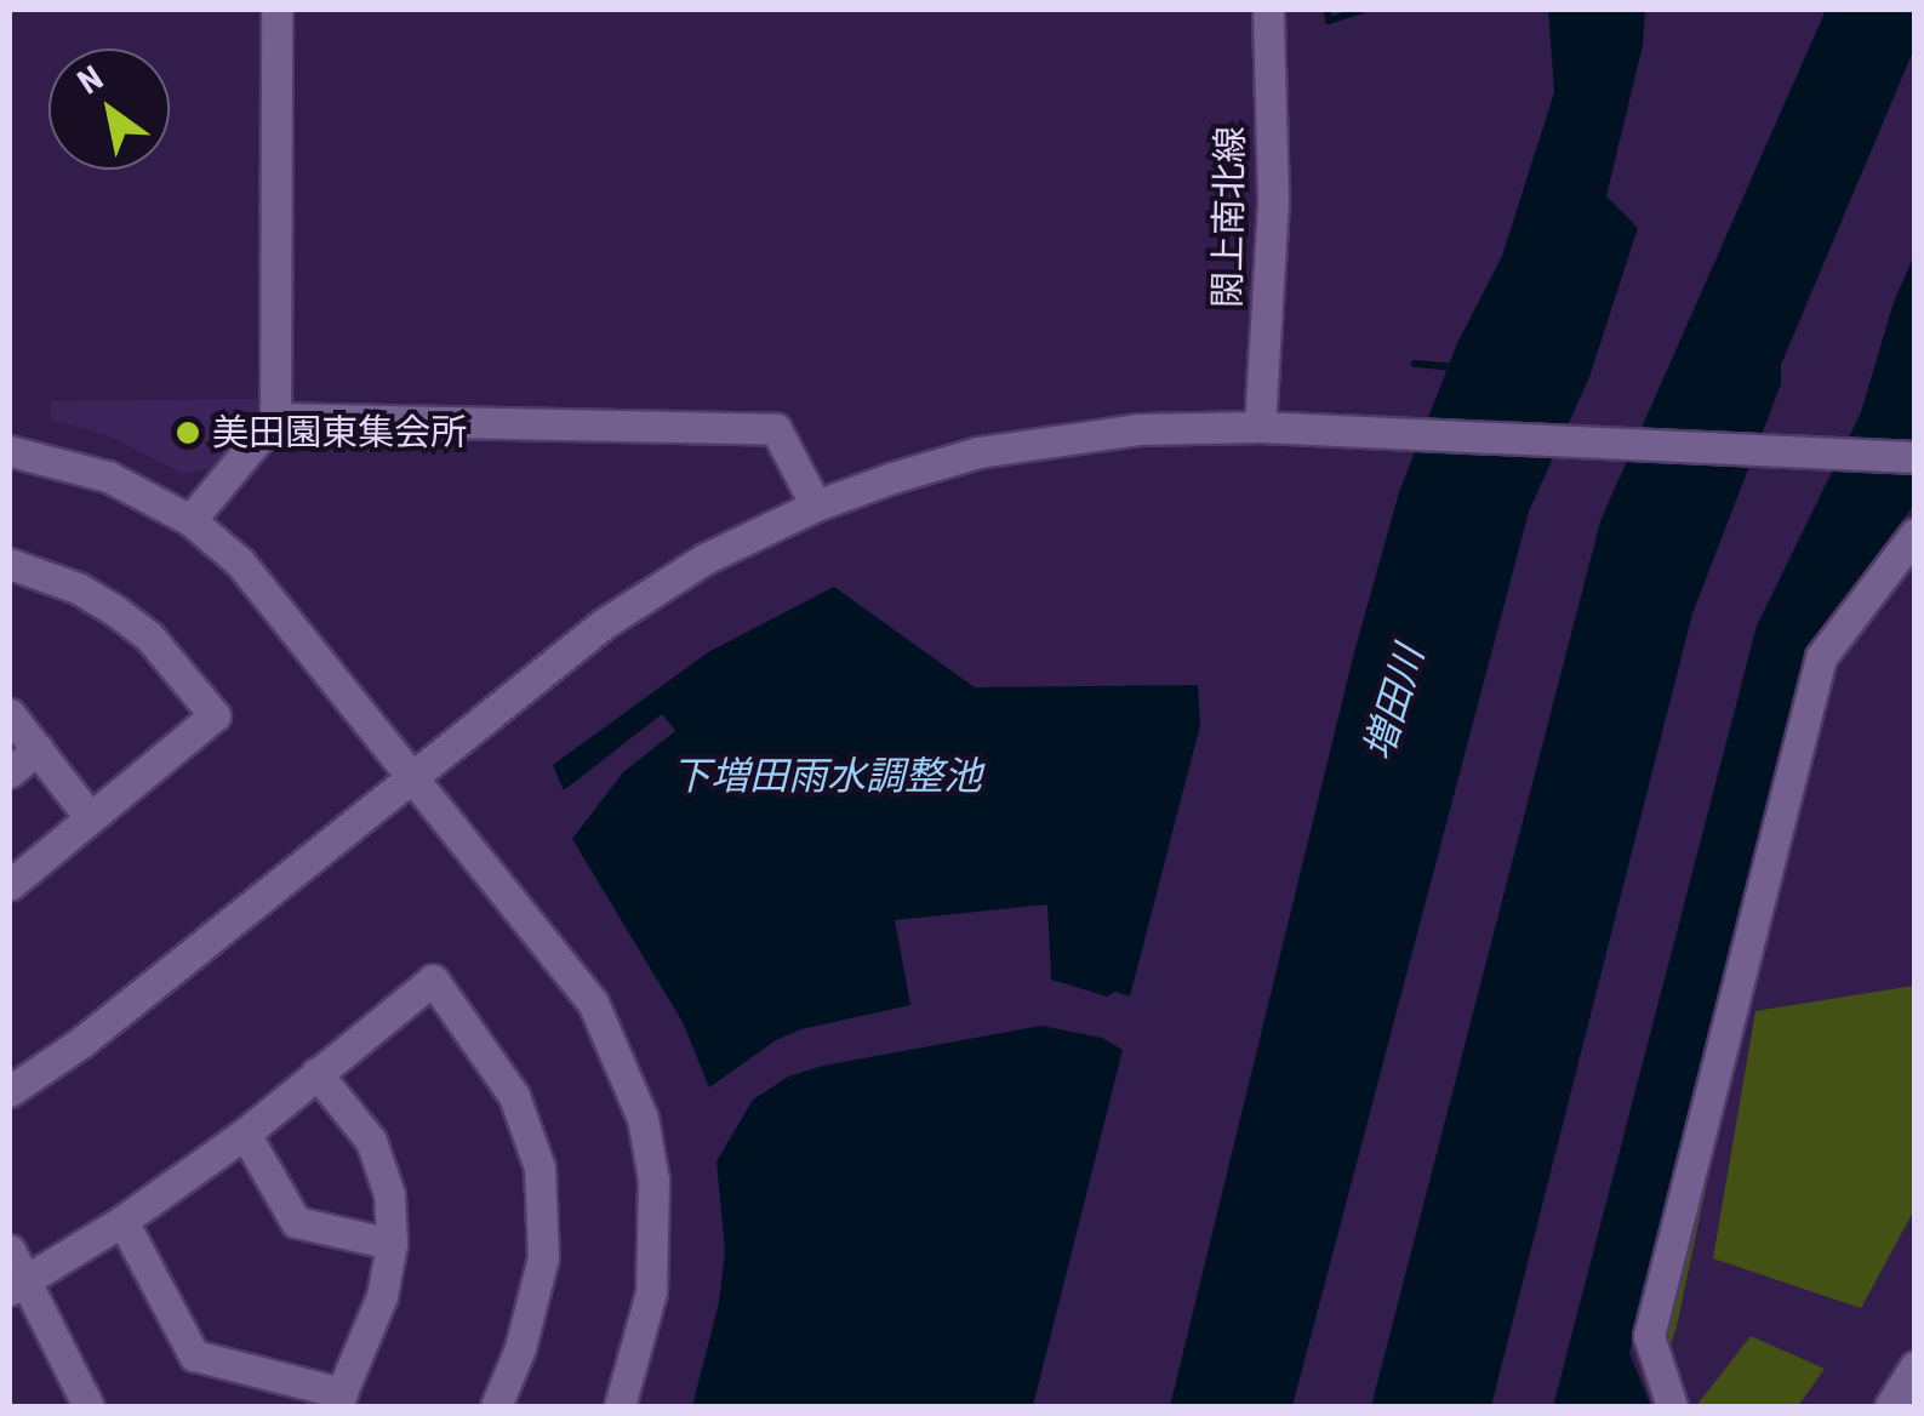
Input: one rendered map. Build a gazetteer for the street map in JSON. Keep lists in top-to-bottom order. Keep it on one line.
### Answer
{"streets":{"street":["閖上南北線"]},"water":["増田川","下増田雨水調整池"],"places":["美田園東集会所"],"north":"top left"}
